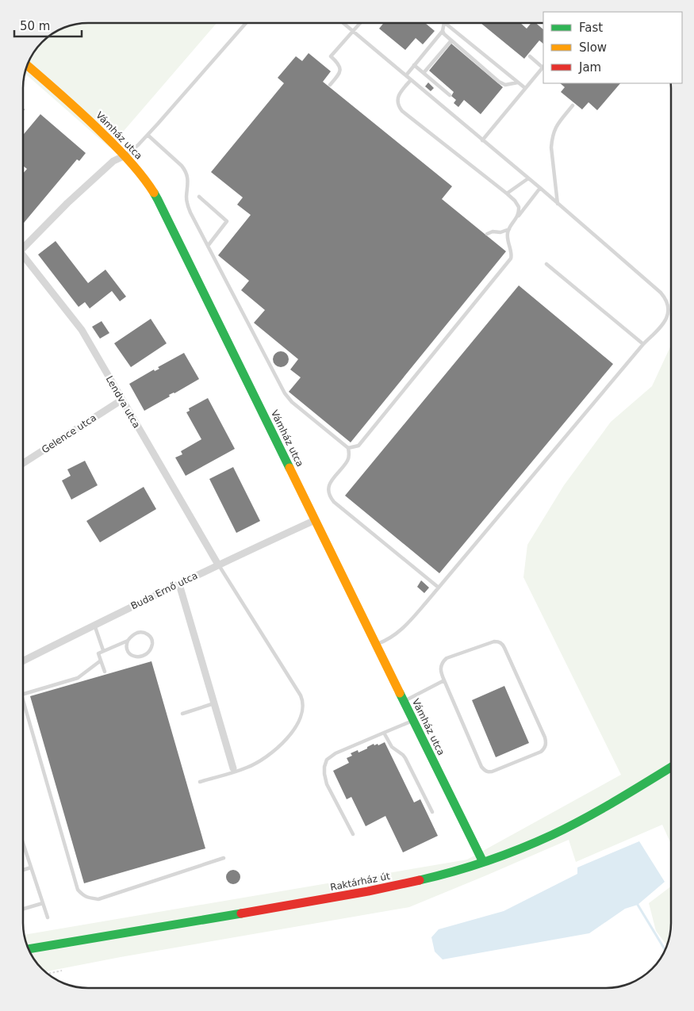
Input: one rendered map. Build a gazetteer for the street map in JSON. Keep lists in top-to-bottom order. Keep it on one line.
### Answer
{"streets":{"street":["Vámház utca","Lendva utca","Gelence utca","Buda Ernő utca","Raktárház út"]},"crossings":[["Vámház utca","Buda Ernő utca"],["Vámház utca","Raktárház út"],["Lendva utca","Gelence utca"],["Lendva utca","Buda Ernő utca"]],"legend":["Fast","Slow","Jam"],"scale_bar":"50 m"}
